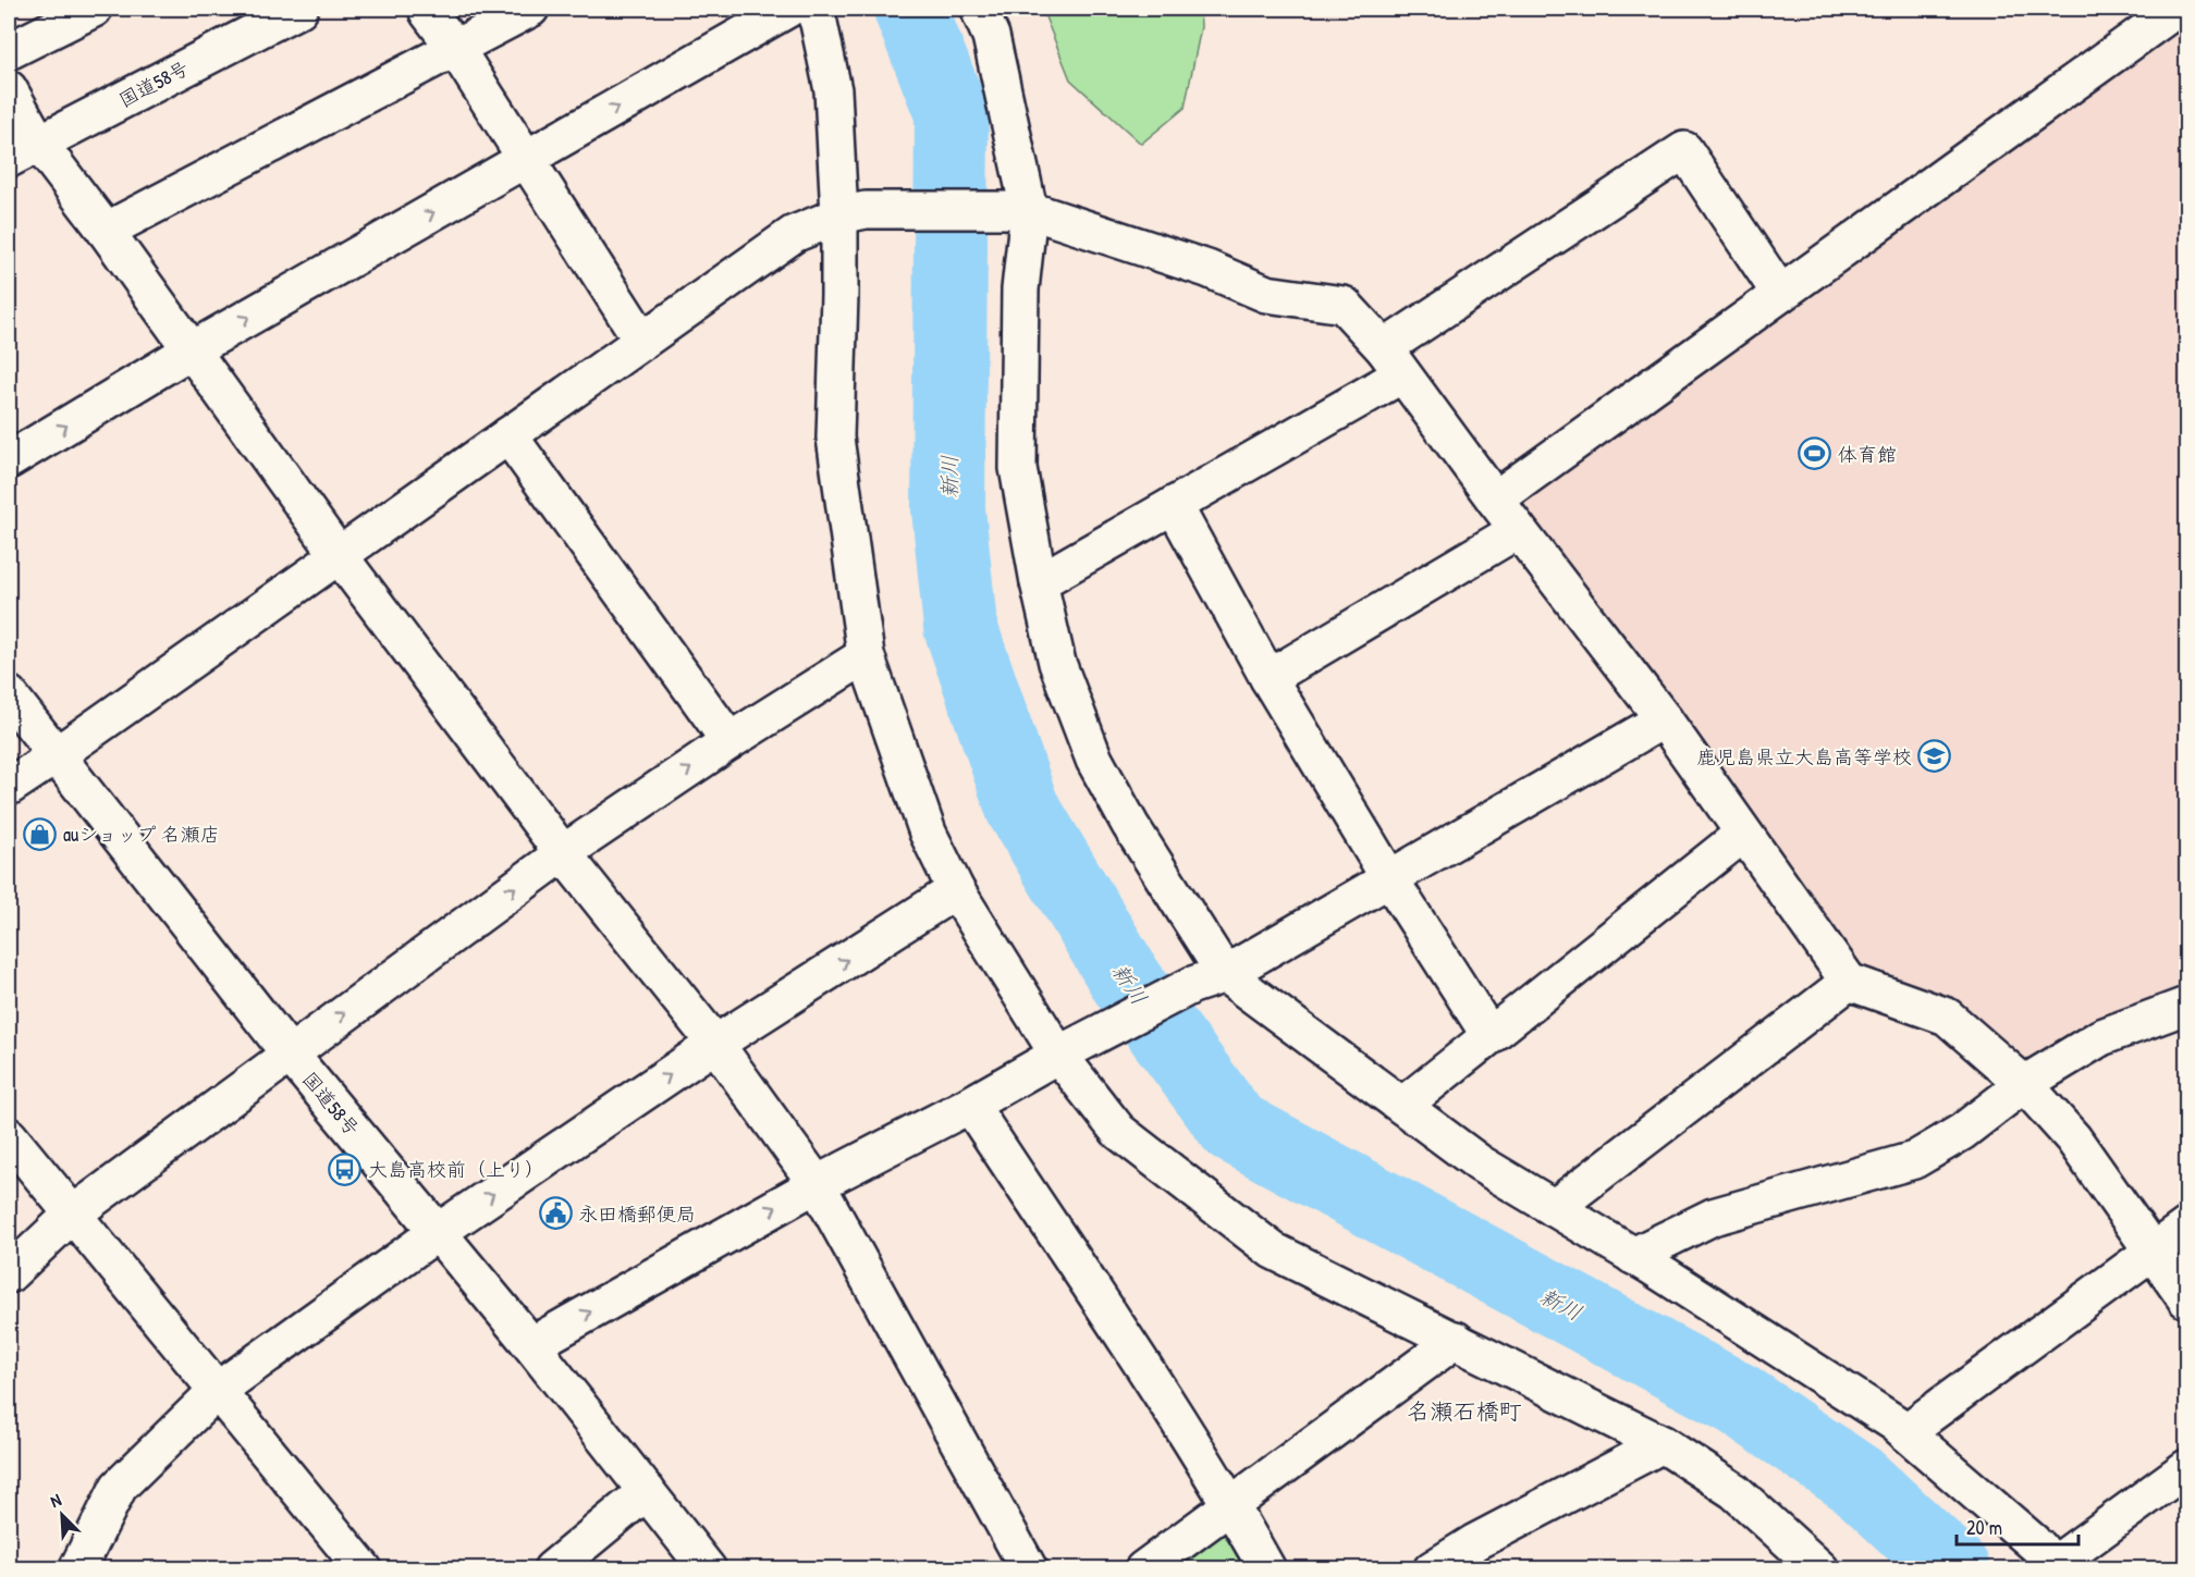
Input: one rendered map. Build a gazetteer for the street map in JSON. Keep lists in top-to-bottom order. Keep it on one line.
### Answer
{"streets":{"main road":["国道58号"]},"districts":["名瀬石橋町"],"water":["新川"],"places":{"sports":["体育館"],"school or university":["鹿児島県立大島高等学校"],"shop":["auショップ 名瀬店"],"bus stop":["大島高校前（上り）"],"public building":["永田橋郵便局"]},"scale_bar":"20 m","north":"top left"}
